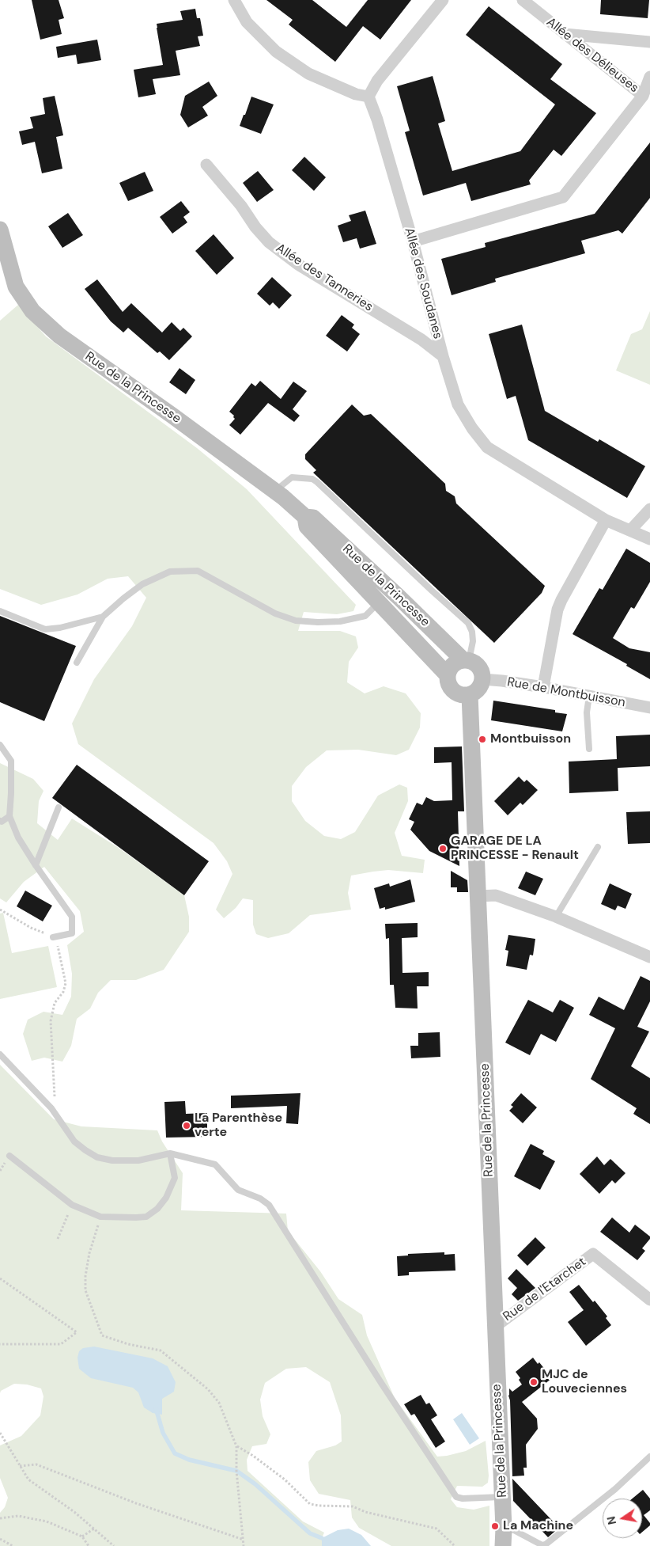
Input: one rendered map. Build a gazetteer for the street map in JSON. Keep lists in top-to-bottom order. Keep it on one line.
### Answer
{"streets":{"street":["Allée des Délieuses","Allée des Tanneries","Allée des Soudanes","Rue de la Princesse","Rue de Montbuisson","Rue de l'Etarchet"]},"crossings":[["Allée des Tanneries","Allée des Soudanes"],["Rue de la Princesse","Rue de Montbuisson"],["Rue de la Princesse","Rue de l'Etarchet"]],"places":["Montbuisson","GARAGE DE LA PRINCESSE - Renault","La Parenthèse verte","MJC de Louveciennes","La Machine"],"north":"left"}
